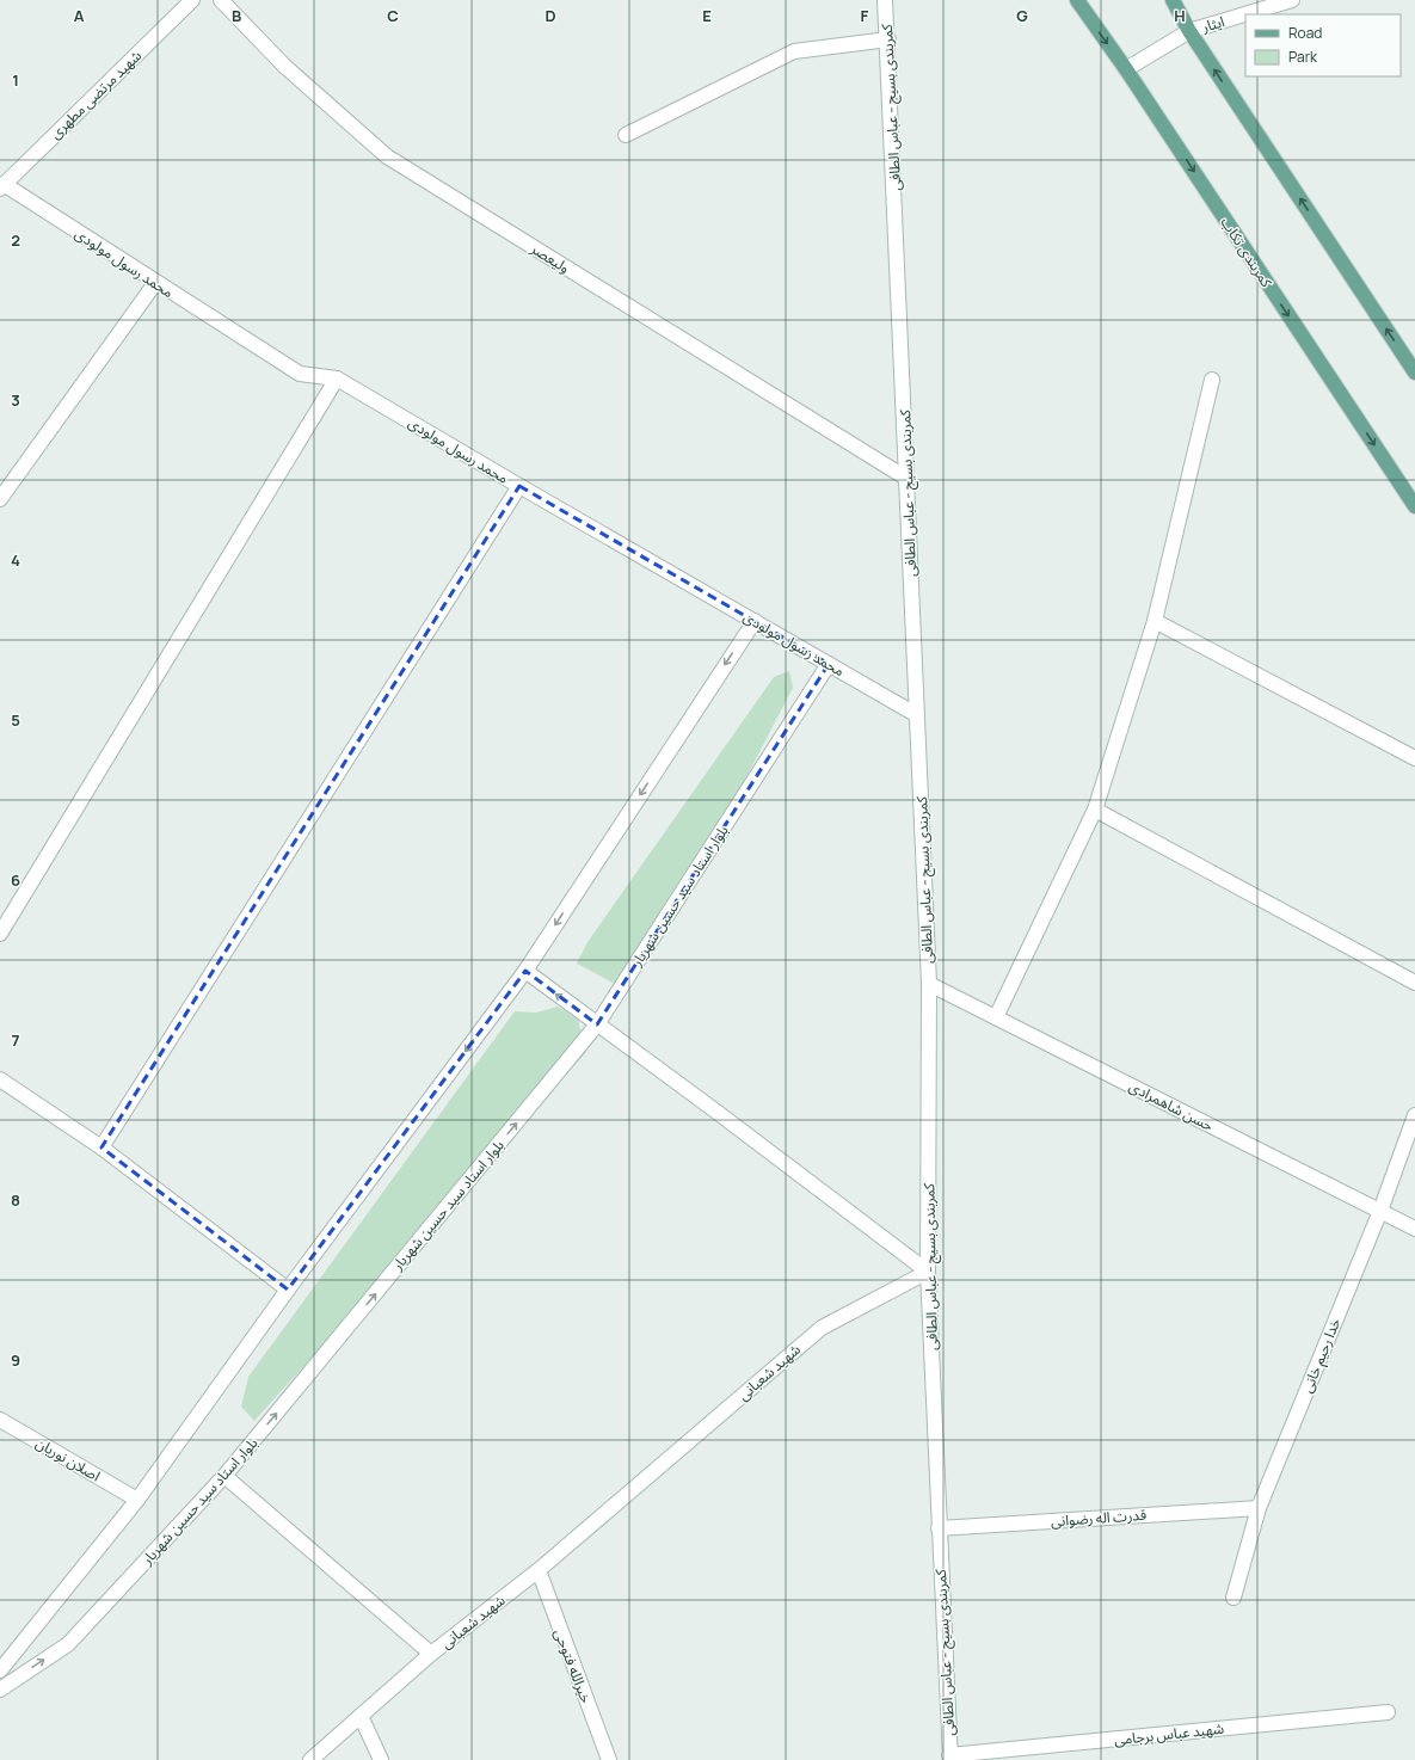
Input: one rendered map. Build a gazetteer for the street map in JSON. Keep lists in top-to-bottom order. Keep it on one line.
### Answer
{"streets":{"main road":["کمربندی تکاب"],"street":["ایثار","شهید مرتضی مطهری","کمربندی بسیج - عباس الطافی","ولیعصر","محمد رسول مولودی","بلوار استاد سید حسین شهریار","حسن شاهمرادی","خدا رحیم خانی","شهید شعبانی","اصلان نوریان","قدرت اله رضوانی","خیرالله فتوحی","شهید عباس برجامی"]},"crossings":[["ایثار","کمربندی تکاب"],["شهید مرتضی مطهری","محمد رسول مولودی"],["کمربندی بسیج - عباس الطافی","ولیعصر"],["کمربندی بسیج - عباس الطافی","محمد رسول مولودی"],["کمربندی بسیج - عباس الطافی","حسن شاهمرادی"],["کمربندی بسیج - عباس الطافی","شهید شعبانی"],["کمربندی بسیج - عباس الطافی","قدرت اله رضوانی"],["کمربندی بسیج - عباس الطافی","شهید عباس برجامی"],["محمد رسول مولودی","بلوار استاد سید حسین شهریار"],["حسن شاهمرادی","خدا رحیم خانی"],["خدا رحیم خانی","قدرت اله رضوانی"],["شهید شعبانی","خیرالله فتوحی"]],"legend":["Road","Park"],"grid":{"columns":["A","B","C","D","E","F","G","H"],"rows":["1","2","3","4","5","6","7","8","9"]}}
